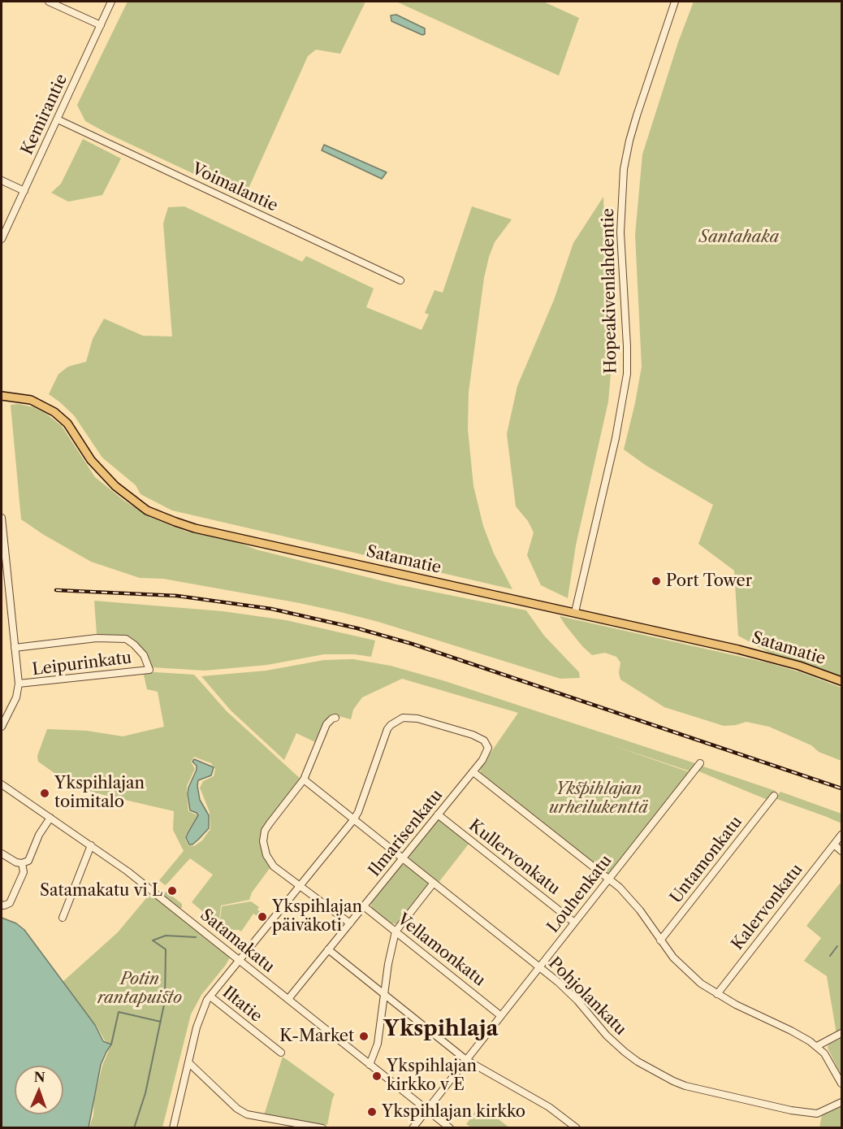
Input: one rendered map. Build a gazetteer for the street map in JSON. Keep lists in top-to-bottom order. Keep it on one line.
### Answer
{"streets":{"main road":["Satamatie"],"street":["Kemirantie","Voimalantie","Hopeakivenlahdentie","Leipurinkatu","Ilmarisenkatu","Kullervonkatu","Untamonkatu","Louhenkatu","Kalervonkatu","Satamakatu","Vellamonkatu","Pohjolankatu","Iltatie"]},"crossings":[["Kemirantie","Voimalantie"],["Hopeakivenlahdentie","Satamatie"],["Ilmarisenkatu","Kullervonkatu"],["Ilmarisenkatu","Satamakatu"],["Ilmarisenkatu","Vellamonkatu"],["Ilmarisenkatu","Pohjolankatu"],["Kullervonkatu","Louhenkatu"],["Louhenkatu","Satamakatu"],["Louhenkatu","Vellamonkatu"],["Louhenkatu","Pohjolankatu"]],"districts":["Ykspihlaja"],"parks":["Santahaka","Ykspihlajan urheilukenttä","Potin rantapuisto"],"places":["Port Tower","Ykspihlajan toimitalo","Satamakatu vi L","Ykspihlajan päiväkoti","K-Market","Ykspihlajan kirkko v E","Ykspihlajan kirkko"],"north":"top"}
